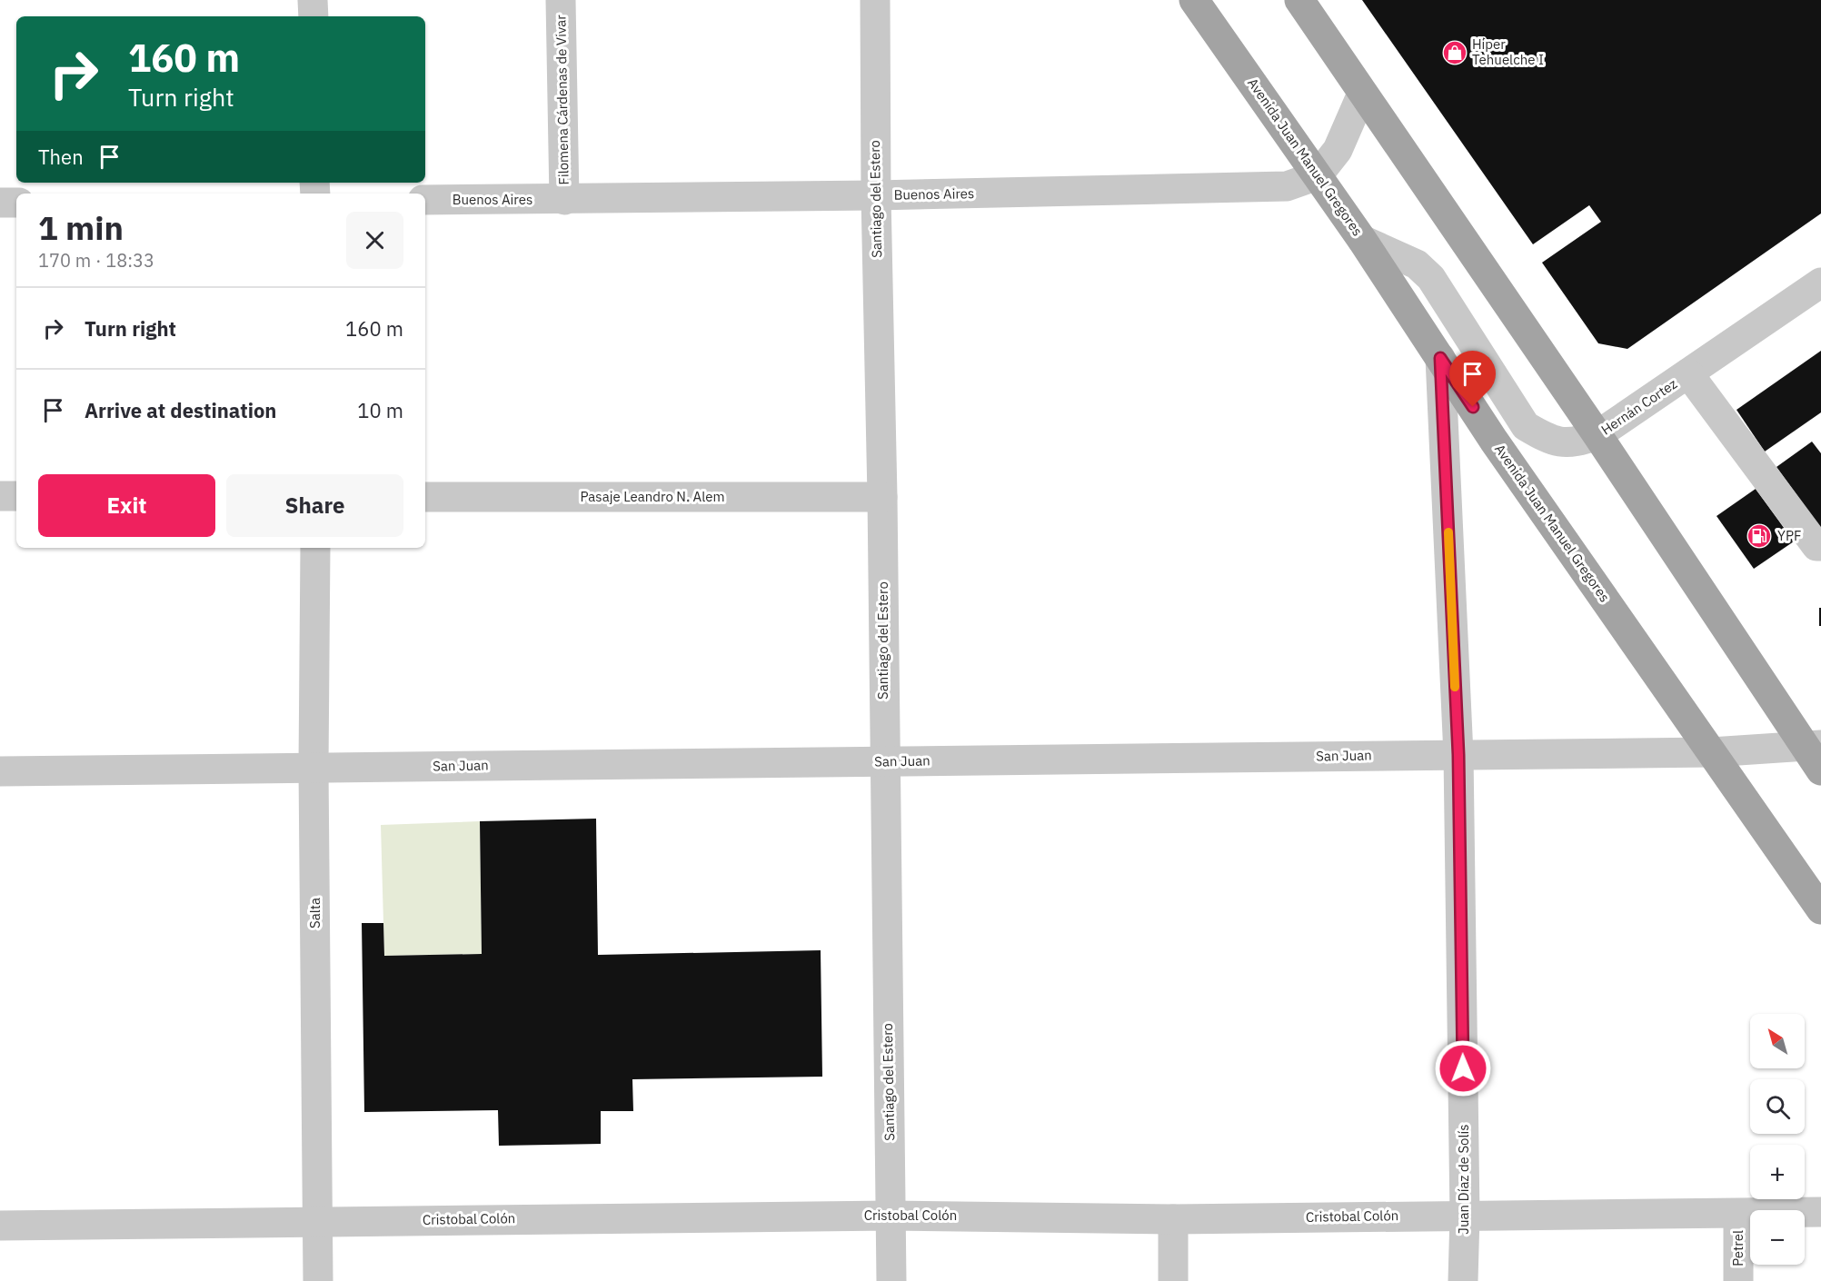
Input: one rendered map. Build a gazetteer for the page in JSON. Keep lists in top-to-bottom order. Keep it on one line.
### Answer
{"streets":{"main road":["Avenida Juan Manuel Gregores"],"street":["Filomena Cárdenas de Vivar","Buenos Aires","Santiago del Estero","Hernán Cortez","Pasaje Leandro N. Alem","San Juan","Salta","Juan Díaz de Solís","Cristobal Colón","Petrel"]},"crossings":[["Filomena Cárdenas de Vivar","Buenos Aires"],["Avenida Juan Manuel Gregores","Buenos Aires"],["Avenida Juan Manuel Gregores","Hernán Cortez"],["Avenida Juan Manuel Gregores","San Juan"],["Avenida Juan Manuel Gregores","Juan Díaz de Solís"],["Buenos Aires","Santiago del Estero"],["Santiago del Estero","Pasaje Leandro N. Alem"],["Santiago del Estero","San Juan"],["Santiago del Estero","Cristobal Colón"],["San Juan","Salta"],["San Juan","Juan Díaz de Solís"],["Salta","Cristobal Colón"],["Juan Díaz de Solís","Cristobal Colón"],["Cristobal Colón","Petrel"]],"places":{"shop":["Hiper Tehuelche I"],"fuel station":["YPF"]},"north":"top left","page":{"turn":["160 m","Turn right"],"then":"Then","heading":["1 min","170 m · 18:33"],"list":[{"name":"Turn right","value":"160 m"},{"name":"Arrive at destination","value":"10 m"}],"buttons":["Exit","Share"],"map_buttons":["+","−"]}}
